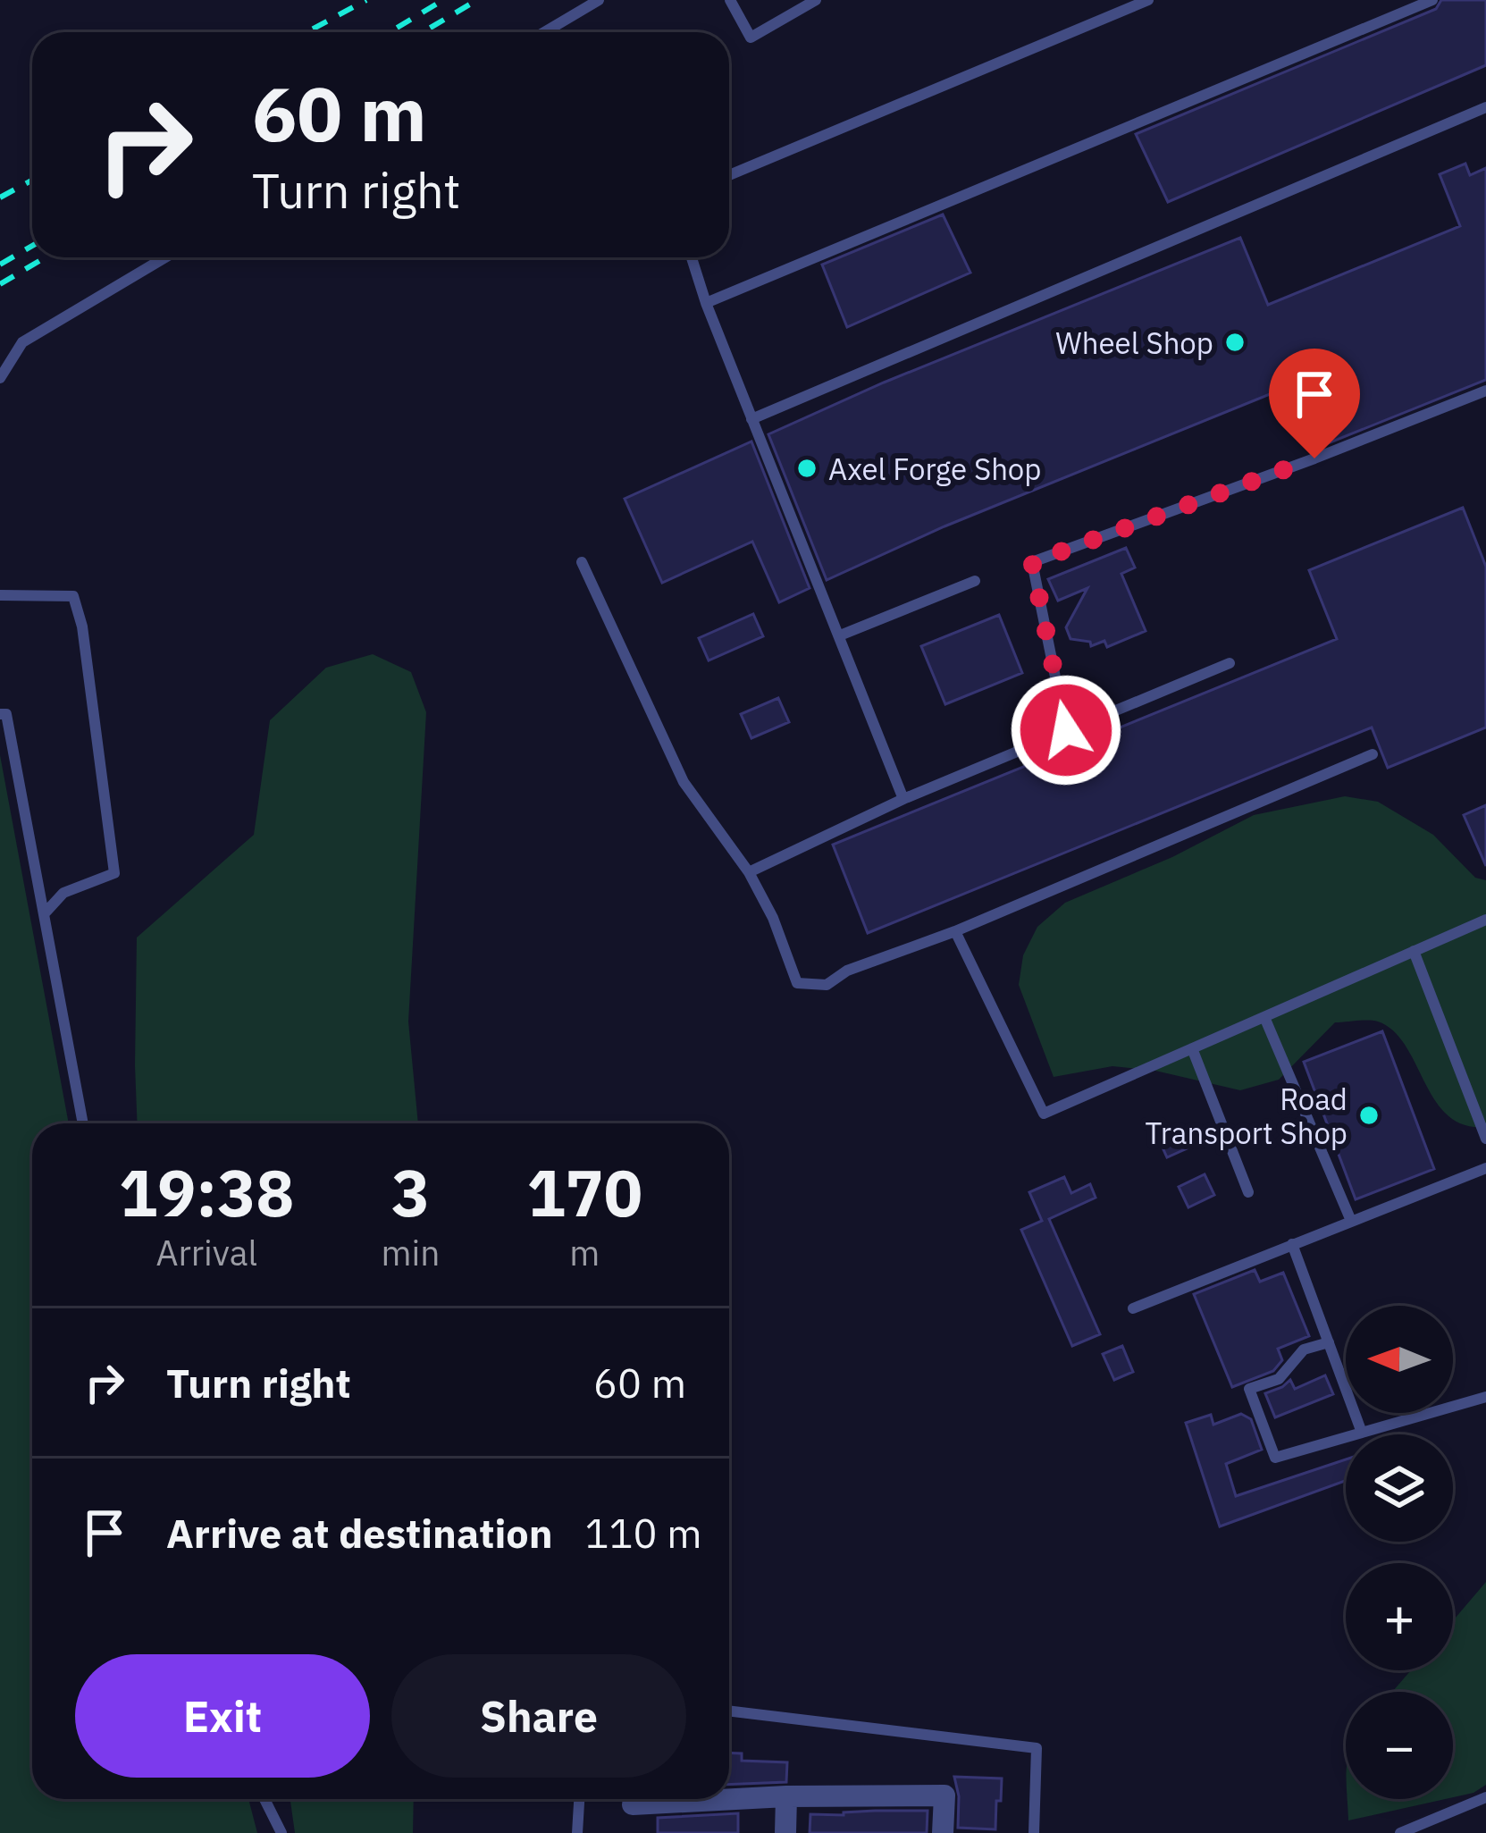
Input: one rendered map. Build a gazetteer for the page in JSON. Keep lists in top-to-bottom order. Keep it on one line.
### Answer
{"places":["Wheel Shop","Axel Forge Shop","Road Transport Shop"],"north":"left","page":{"turn":["60 m","Turn right"],"eta":["19:38","Arrival","3","min","170","m"],"map_buttons":["+","−"],"list":[{"name":"Turn right","value":"60 m"},{"name":"Arrive at destination","value":"110 m"}],"buttons":["Exit","Share"]}}
